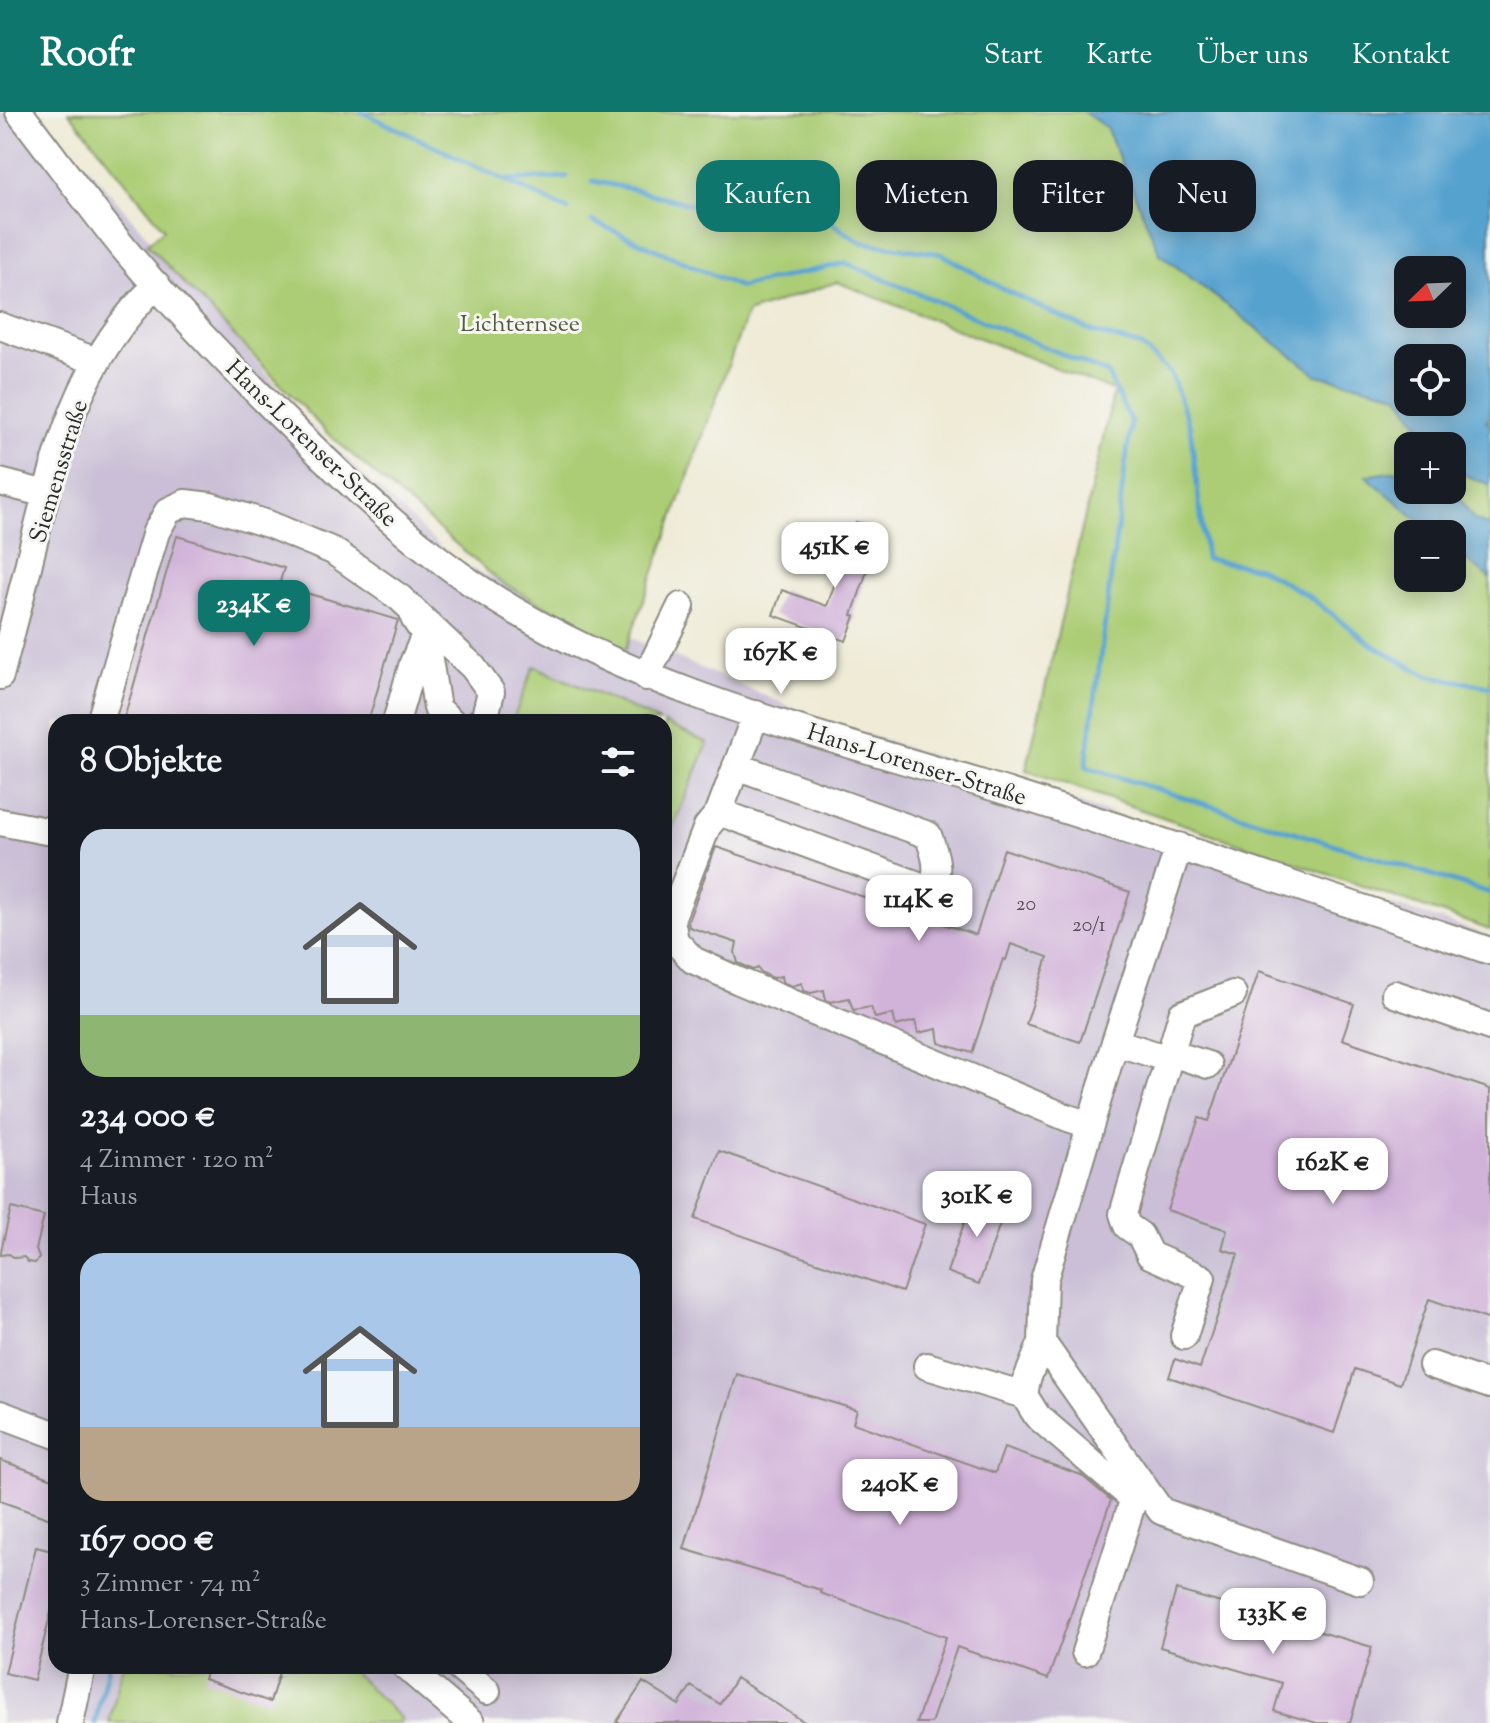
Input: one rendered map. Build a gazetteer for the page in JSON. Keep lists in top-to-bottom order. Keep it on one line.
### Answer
{"streets":{"street":["Hans-Lorenser-Straße","Siemensstraße"]},"crossings":[["Hans-Lorenser-Straße","Siemensstraße"]],"parks":["Lichternsee"],"house_numbers":["20","20/1"],"north":"bottom left","page":{"header":"Roofr","nav":["Start","Karte","Über uns","Kontakt"],"chip":["Kaufen","Mieten","Filter","Neu"],"map_buttons":["+","−"],"price":["451K €","234K €","167K €","114K €","162K €","301K €","240K €","133K €"],"heading":"8 Objekte","list":[{"name":"234 000 €","note":"4 Zimmer · 120 m² · Haus"},{"name":"167 000 €","note":"3 Zimmer · 74 m² · Hans-Lorenser-Straße"}]}}
